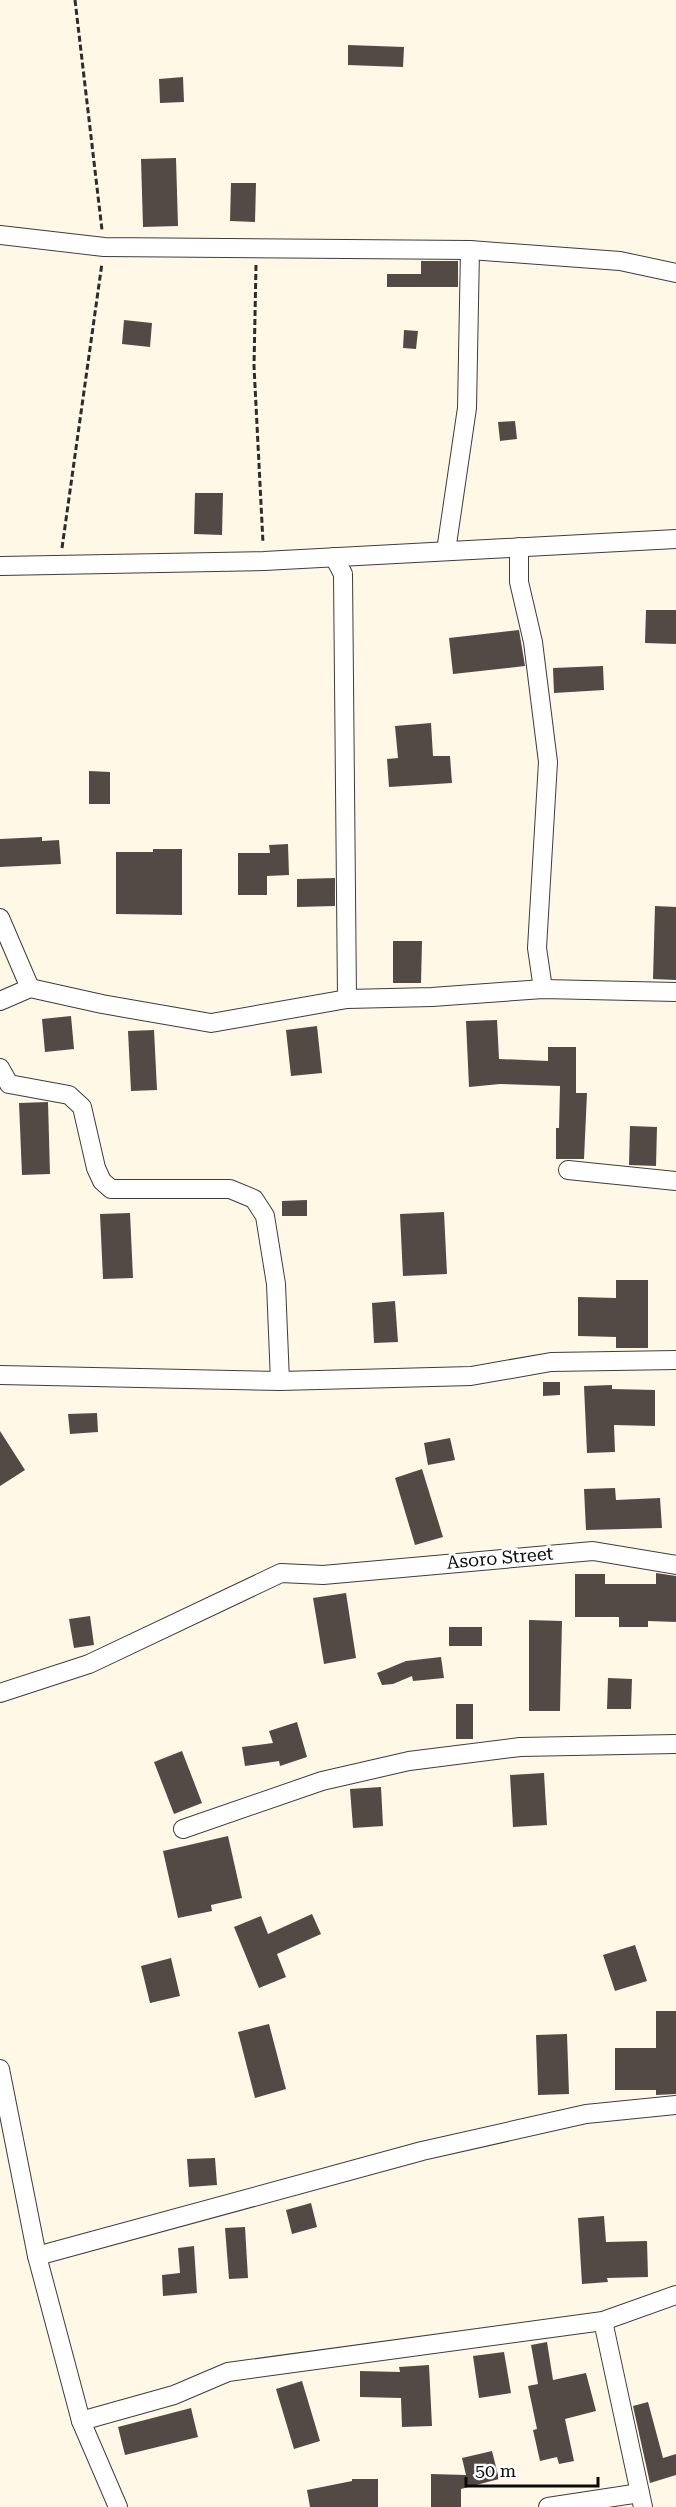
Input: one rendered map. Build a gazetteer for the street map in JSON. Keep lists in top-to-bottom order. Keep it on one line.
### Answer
{"streets":{"street":["Asoro Street"]},"scale_bar":"50 m"}
